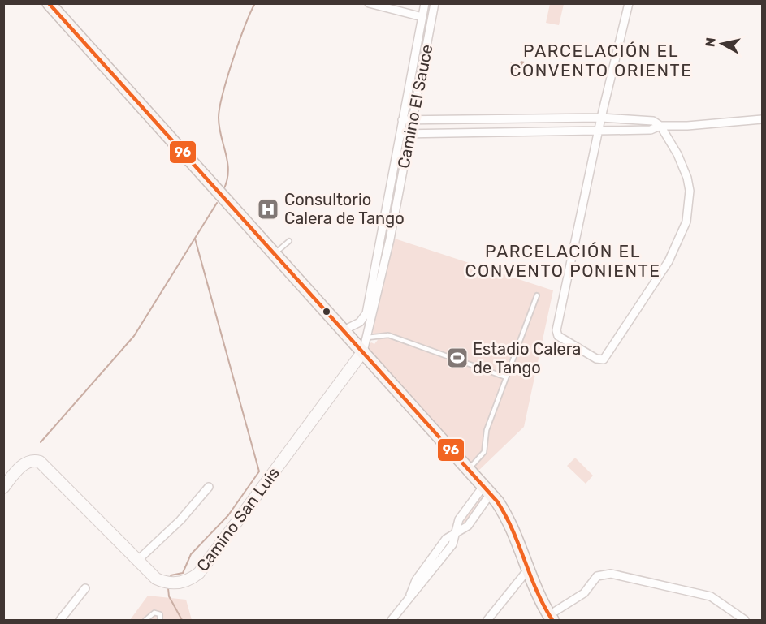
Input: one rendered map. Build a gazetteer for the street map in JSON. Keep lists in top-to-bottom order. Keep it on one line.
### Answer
{"streets":{"street":["Camino El Sauce","Camino San Luis"]},"crossings":[["Camino El Sauce","Camino San Luis"]],"districts":["PARCELACIÓN EL CONVENTO ORIENTE","PARCELACIÓN EL CONVENTO PONIENTE"],"places":{"hospital":["Consultorio Calera de Tango"],"sports":["Estadio Calera de Tango"]},"lines":["transit line 96"],"north":"left"}
